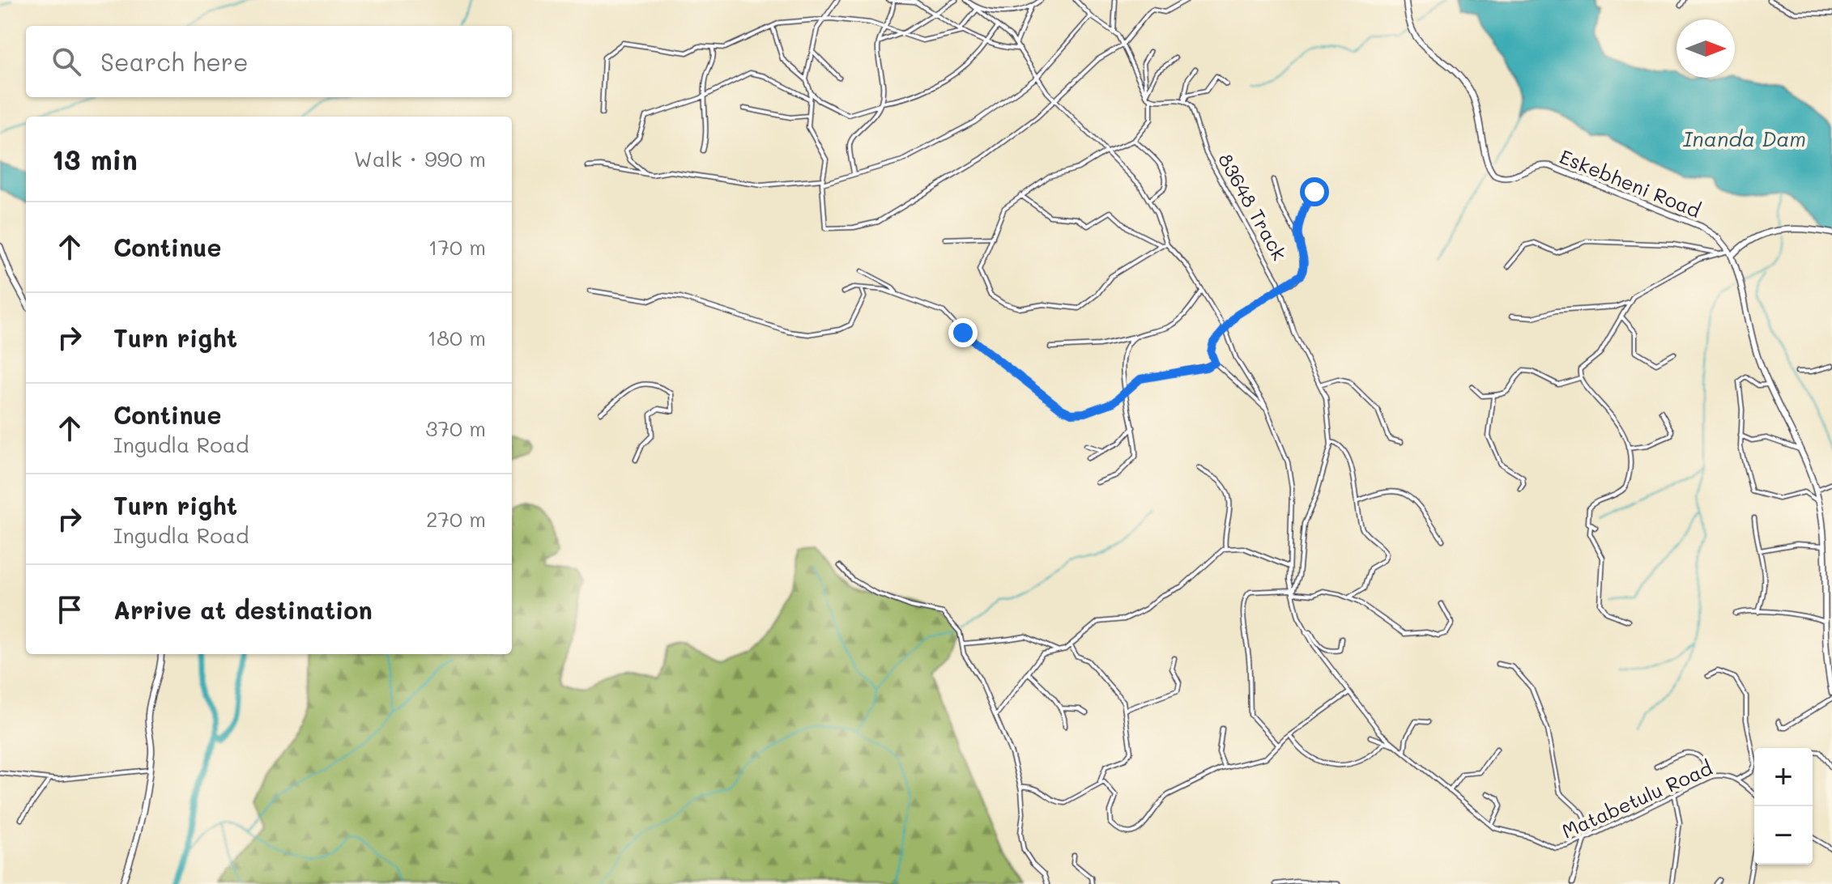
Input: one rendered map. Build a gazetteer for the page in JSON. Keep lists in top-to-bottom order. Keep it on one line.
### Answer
{"streets":{"street":["Eskebheni Road","83648 Track","Matabetulu Road"]},"crossings":[["83648 Track","Matabetulu Road"]],"water":["Inanda Dam"],"north":"right","page":{"search":"Search here","heading":["13 min","Walk · 990 m"],"list":[["Continue","170 m"],["Turn right","180 m"],["Continue","Ingudla Road","370 m"],["Turn right","Ingudla Road","270 m"],"Arrive at destination"],"map_buttons":["+","−"]}}
